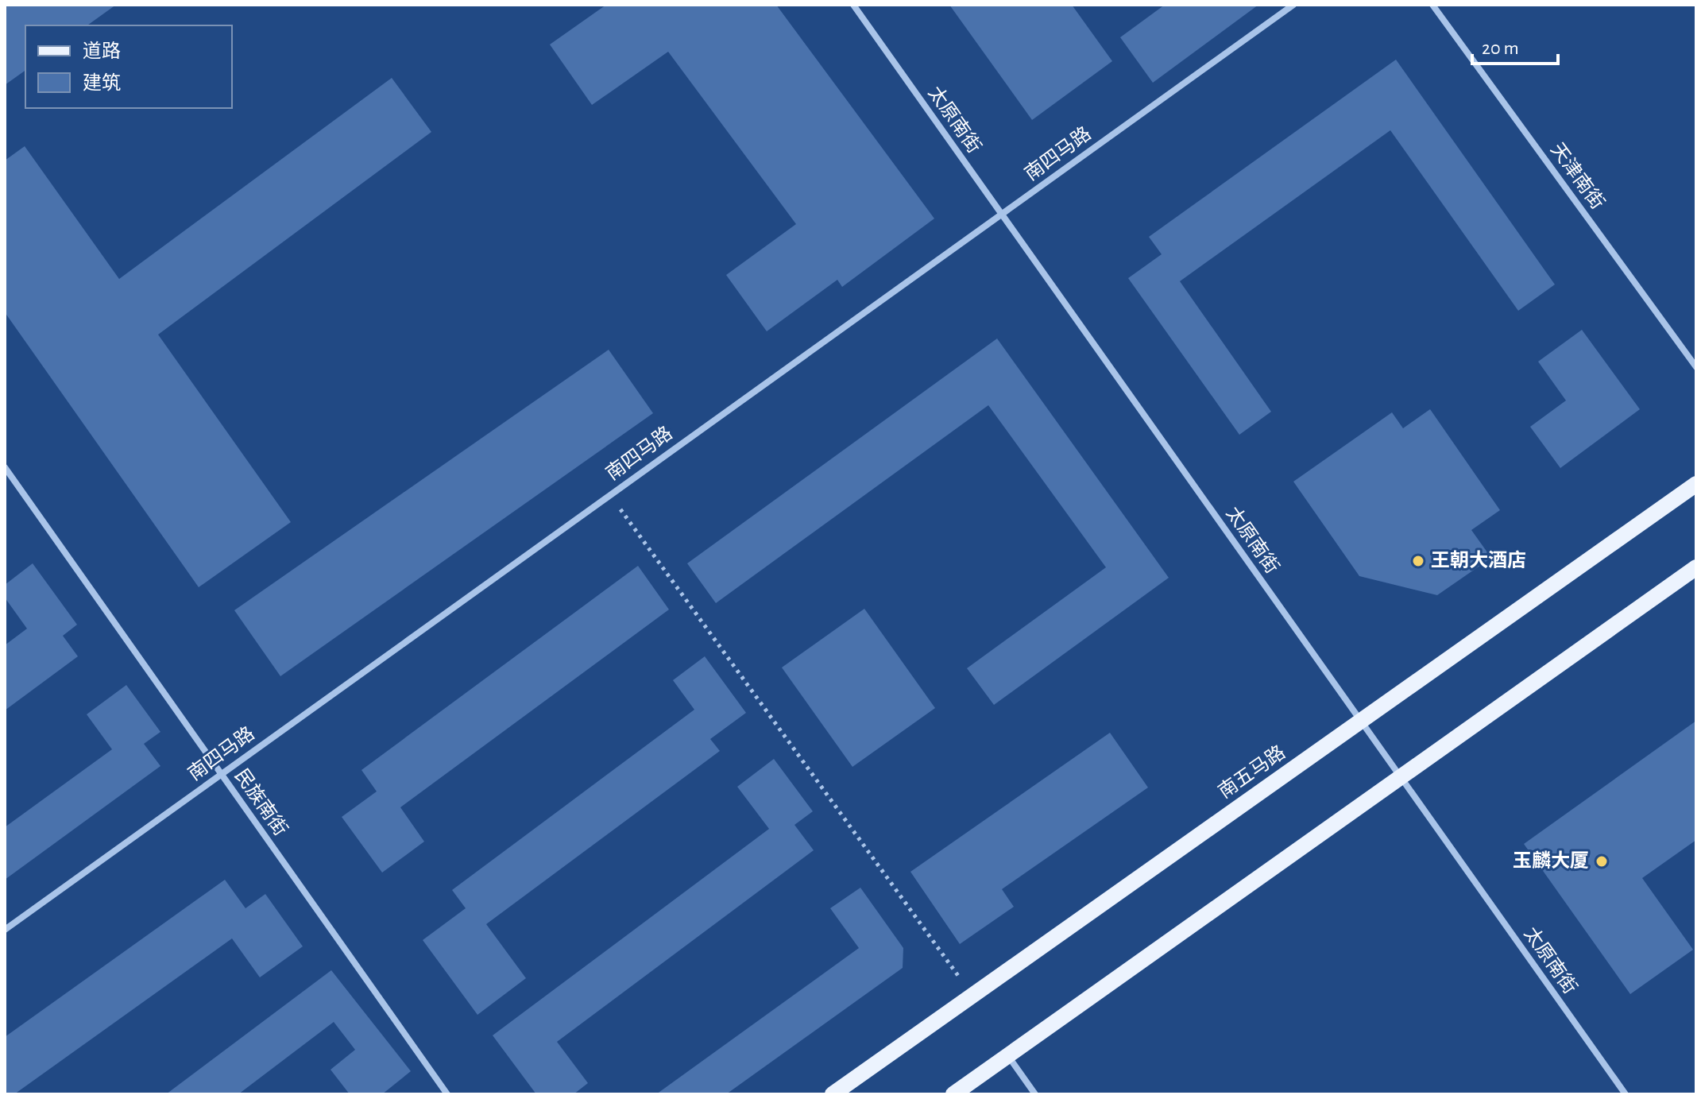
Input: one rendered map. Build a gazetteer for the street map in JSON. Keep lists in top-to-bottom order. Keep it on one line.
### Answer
{"streets":{"main road":["南五马路"],"street":["太原南街","南四马路","天津南街","民族南街"]},"crossings":[["太原南街","南四马路"],["太原南街","南五马路"],["南四马路","民族南街"]],"places":["王朝大酒店","玉麟大厦"],"legend":["道路","建筑"],"scale_bar":"20 m"}
